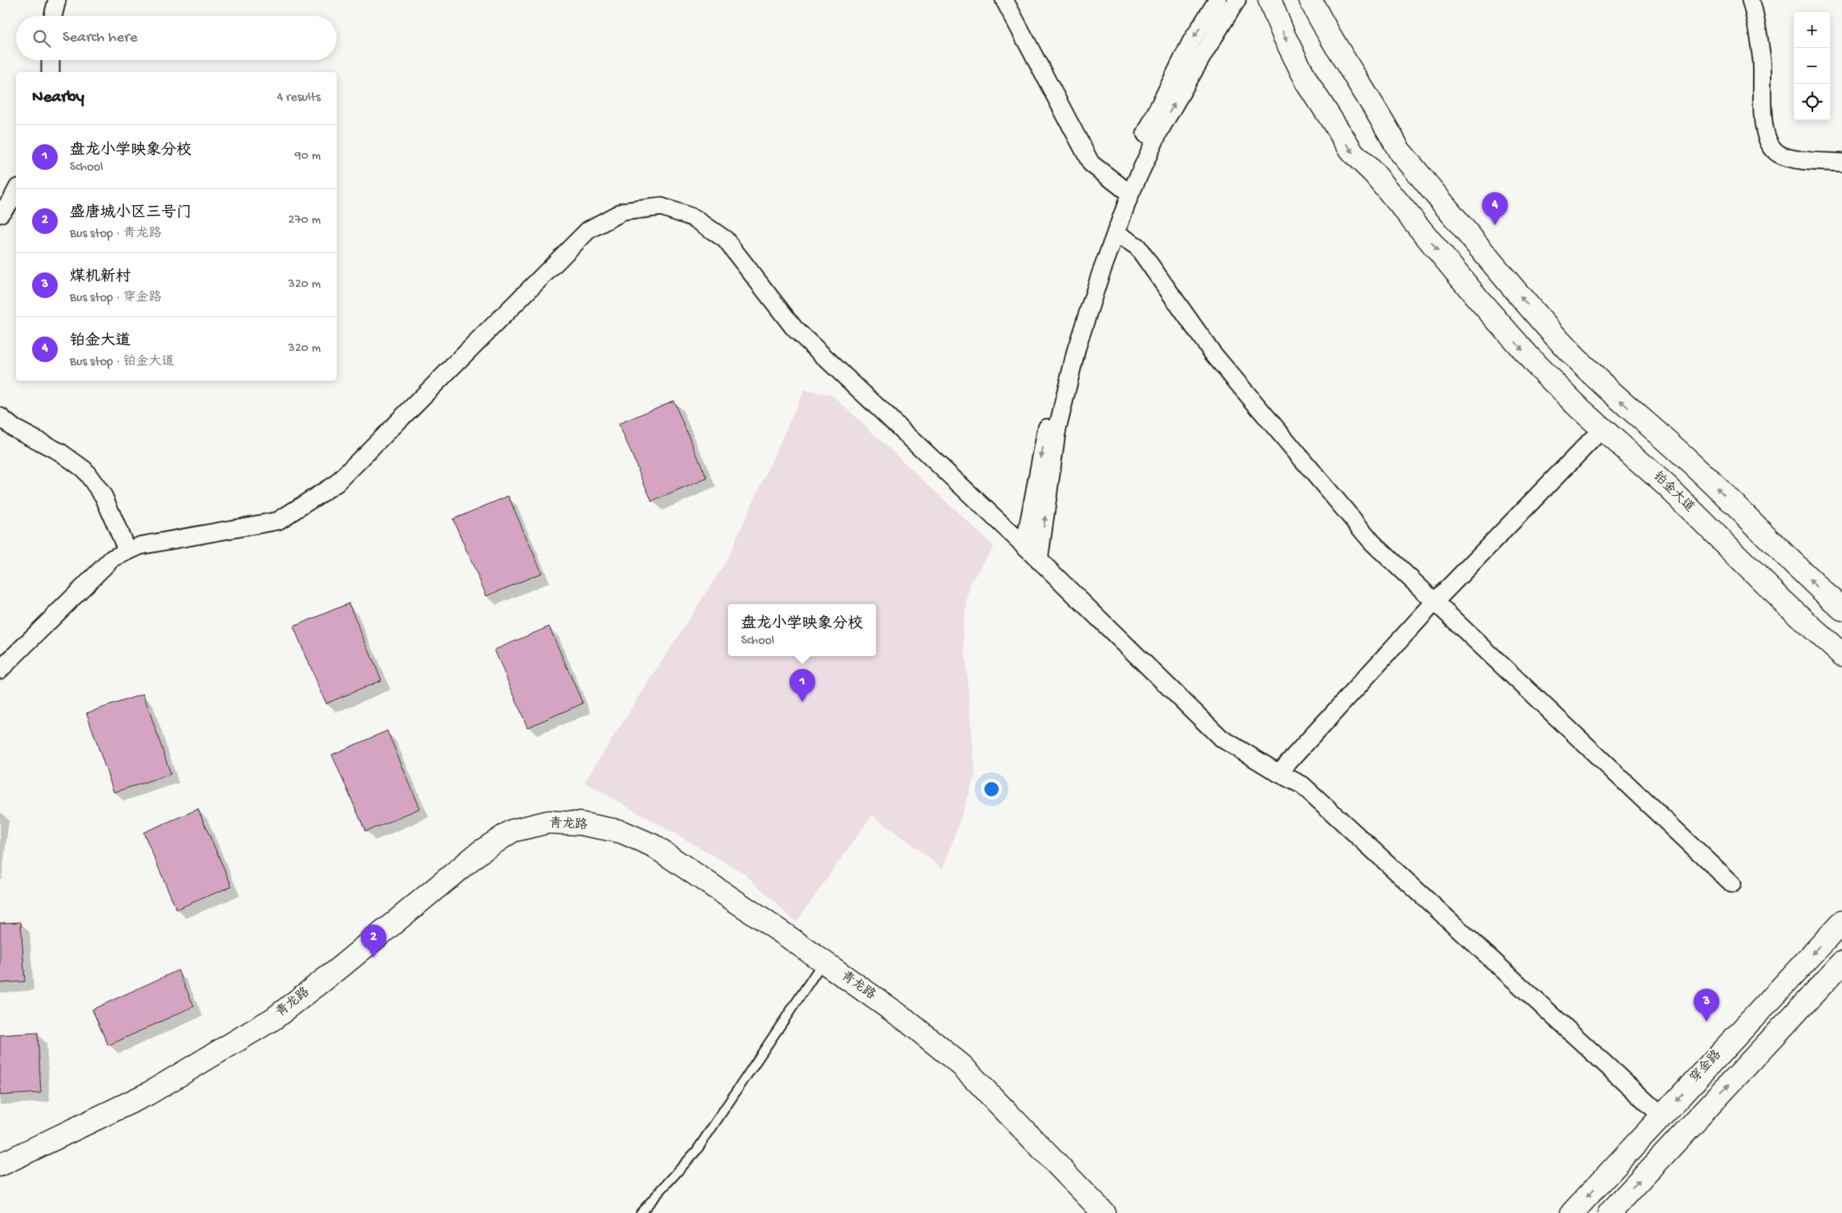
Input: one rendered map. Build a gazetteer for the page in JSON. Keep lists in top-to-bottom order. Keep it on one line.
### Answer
{"streets":{"main road":["铂金大道","青龙路","穿金路"]},"page":{"map_buttons":["+","−"],"search":"Search here","heading":["Nearby","4 results"],"list":[{"mark":"1","name":"盘龙小学映象分校","note":"School","value":"90 m"},{"mark":"2","name":"盛唐城小区三号门","note":"Bus stop · 青龙路","value":"270 m"},{"mark":"3","name":"煤机新村","note":"Bus stop · 穿金路","value":"320 m"},{"mark":"4","name":"铂金大道","note":"Bus stop · 铂金大道","value":"320 m"}],"pins":["4","1","2","3"],"popup":["盘龙小学映象分校","School"]}}
